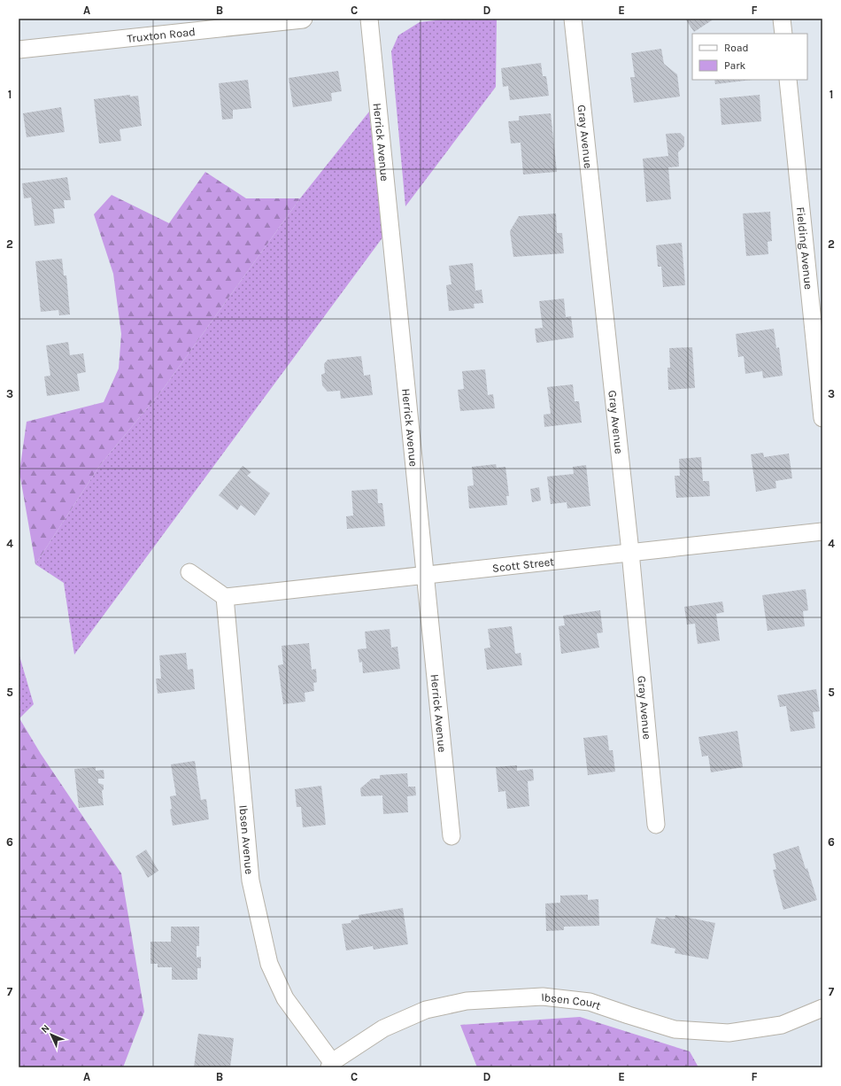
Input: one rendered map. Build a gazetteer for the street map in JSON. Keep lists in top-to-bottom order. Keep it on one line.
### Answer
{"streets":{"street":["Truxton Road","Gray Avenue","Herrick Avenue","Fielding Avenue","Scott Street","Ibsen Avenue","Ibsen Court"]},"crossings":[["Gray Avenue","Scott Street"],["Herrick Avenue","Scott Street"],["Scott Street","Ibsen Avenue"],["Ibsen Avenue","Ibsen Court"]],"legend":["Road","Park"],"north":"top left","grid":{"columns":["A","B","C","D","E","F"],"rows":["1","2","3","4","5","6","7"]}}
